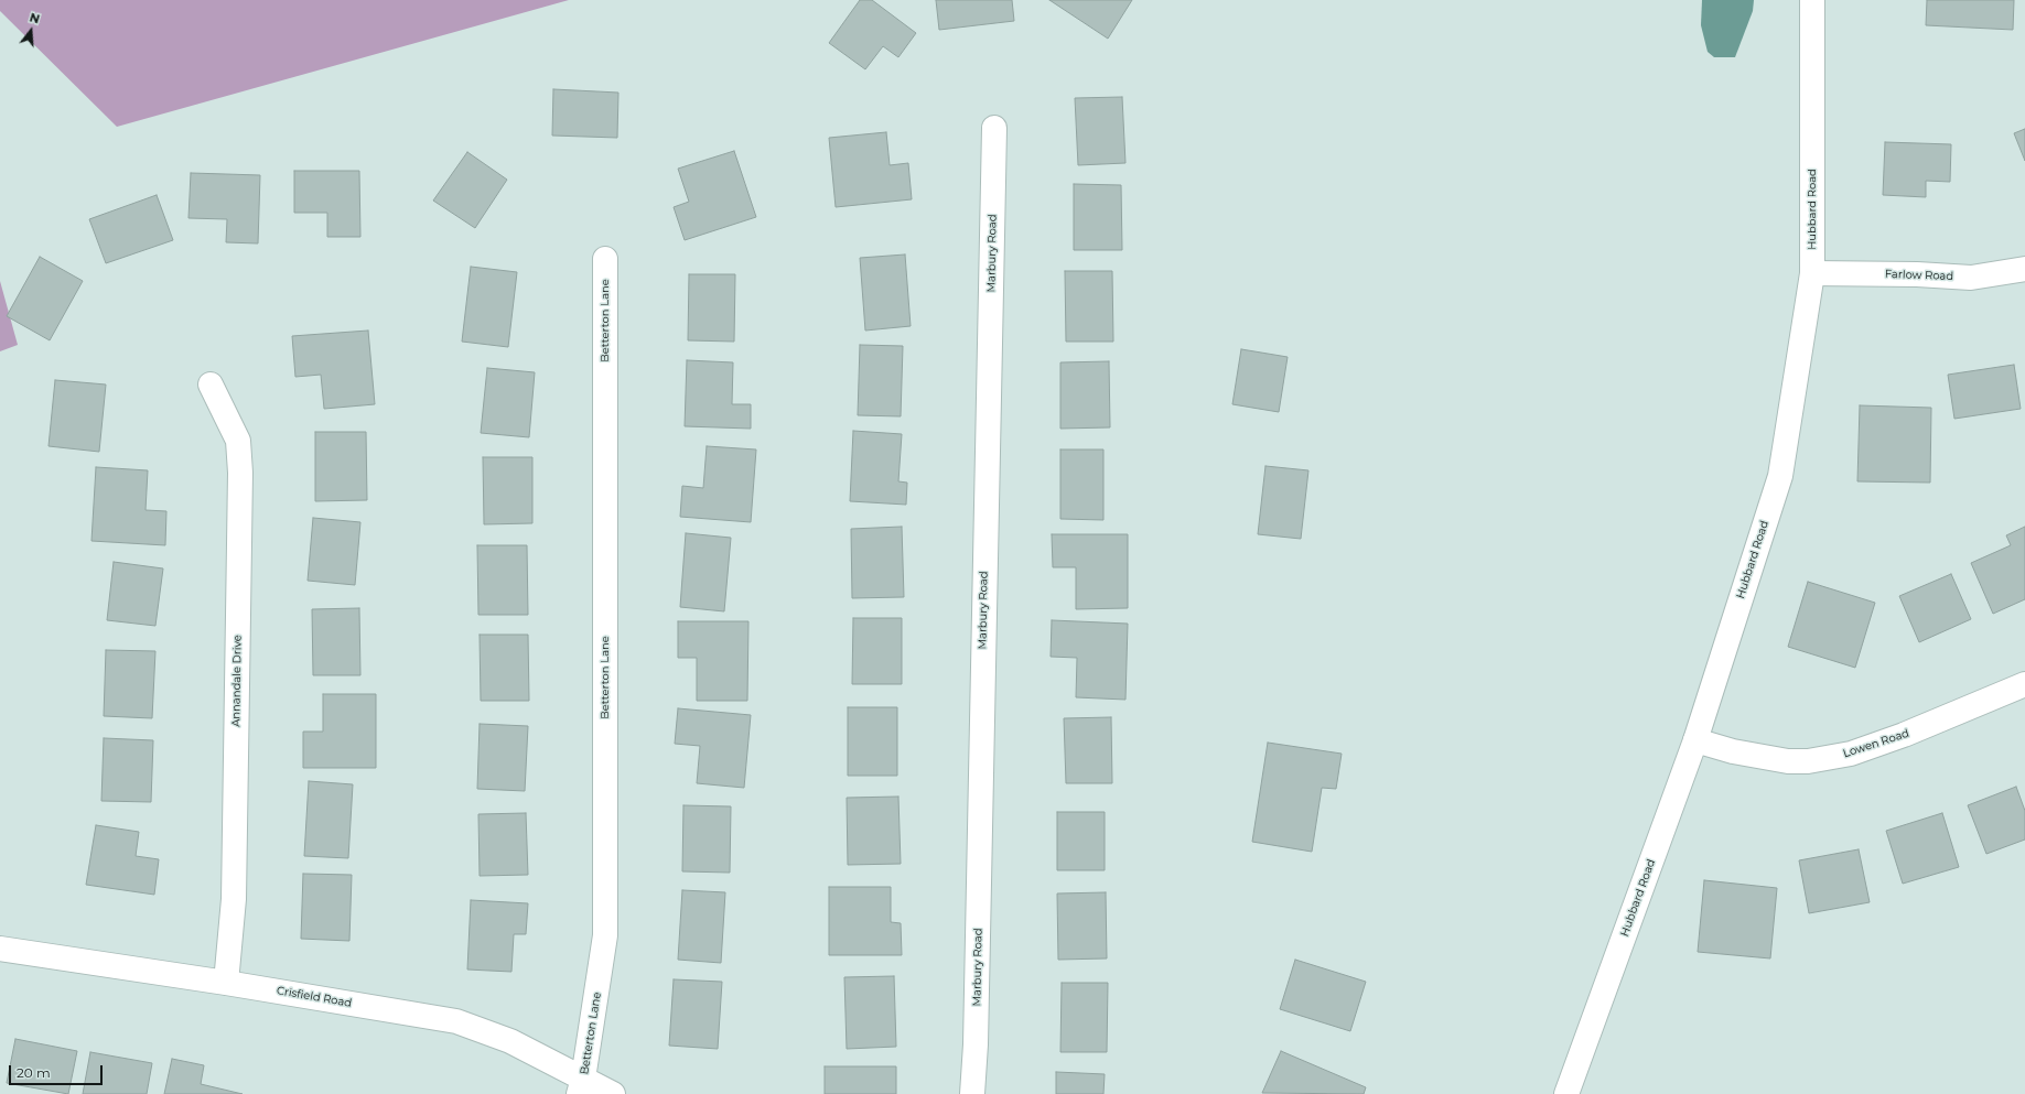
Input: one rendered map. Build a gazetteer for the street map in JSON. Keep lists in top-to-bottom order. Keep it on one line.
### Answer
{"streets":{"street":["Hubbard Road","Marbury Road","Farlow Road","Betterton Lane","Annandale Drive","Lowen Road","Crisfield Road"]},"crossings":[["Hubbard Road","Farlow Road"],["Hubbard Road","Lowen Road"],["Betterton Lane","Crisfield Road"],["Annandale Drive","Crisfield Road"]],"scale_bar":"20 m","north":"top"}
